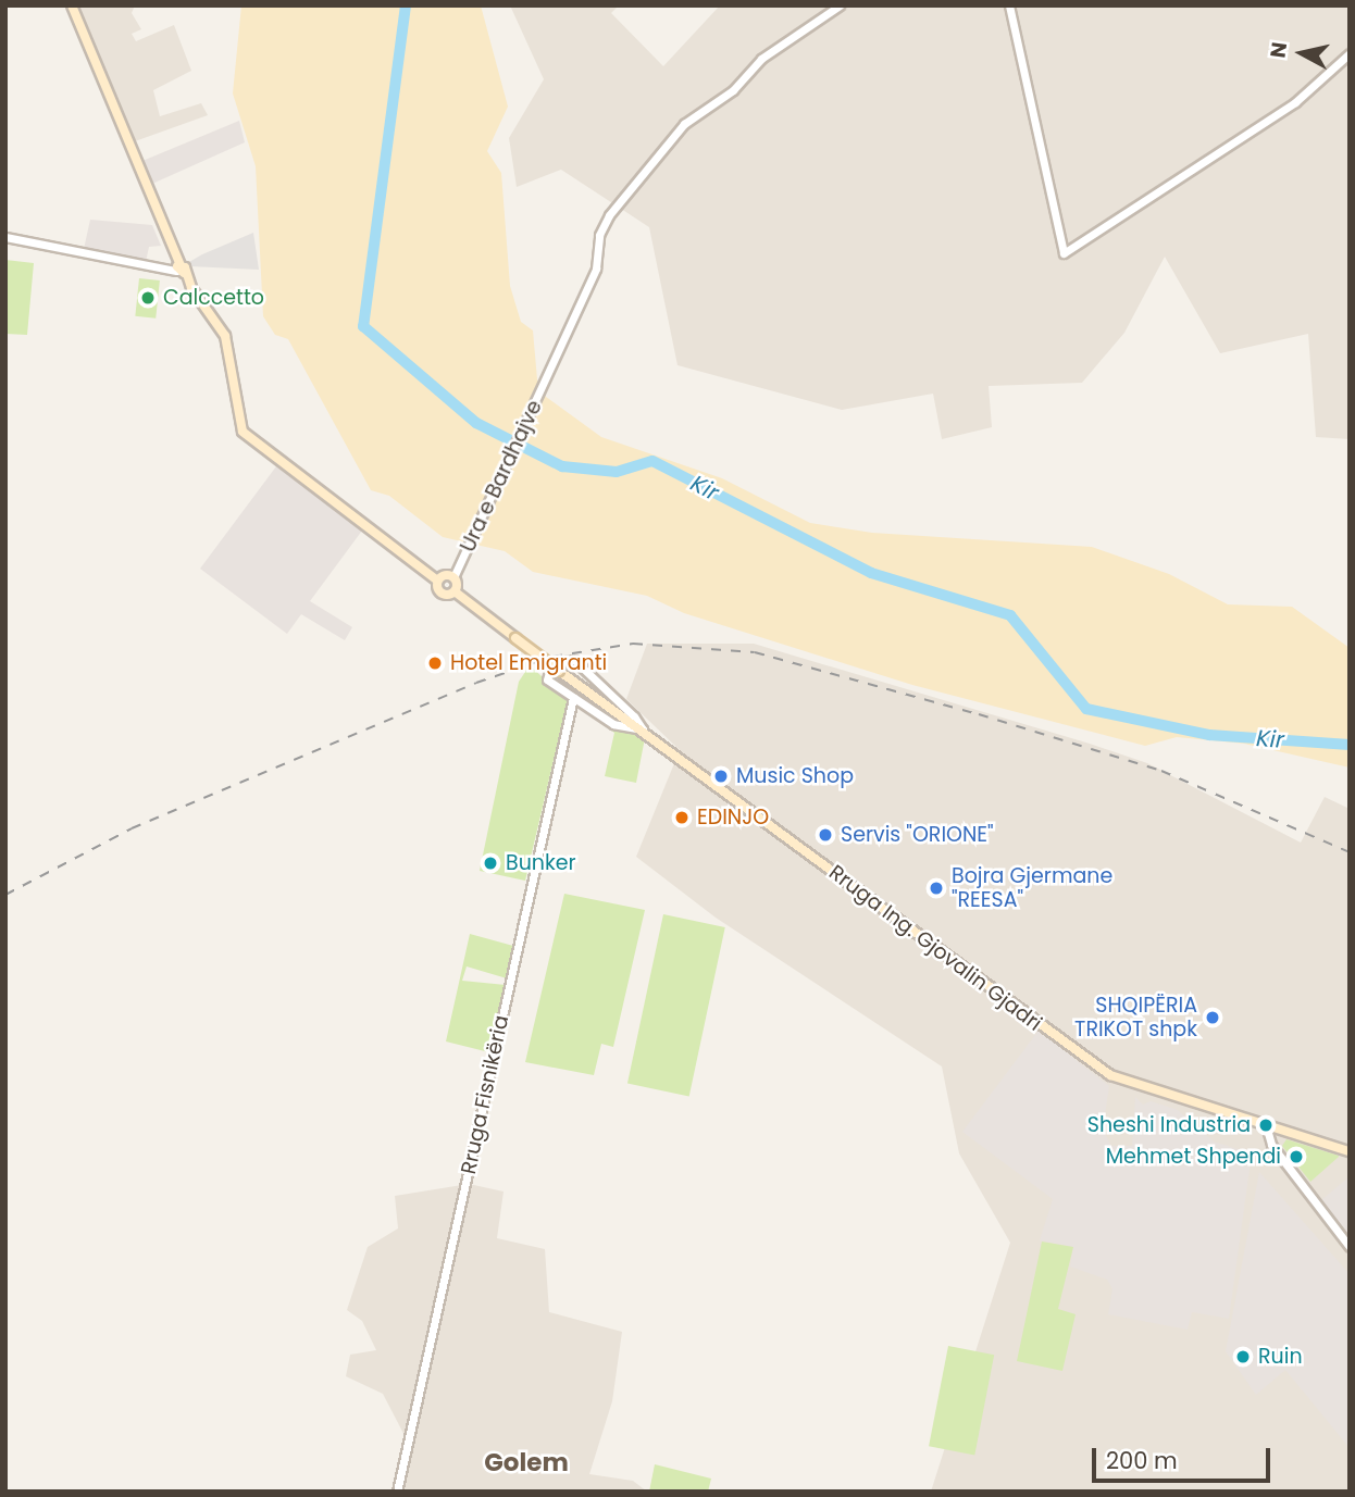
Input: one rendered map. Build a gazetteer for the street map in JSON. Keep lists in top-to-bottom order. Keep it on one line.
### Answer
{"streets":{"main road":["Rruga Ing. Gjovalin Gjadri"],"street":["Ura e Bardhajve","Rruga Fisnikëria"]},"districts":["Golem"],"water":["Kir"],"places":["Calccetto","Hotel Emigranti","Music Shop","EDINJO","Servis \"ORIONE\"","Bunker","Bojra Gjermane \"REESA\"","SHQIPËRIA TRIKOT shpk","Sheshi Industria","Mehmet Shpendi","Ruin"],"scale_bar":"200 m","north":"left"}
